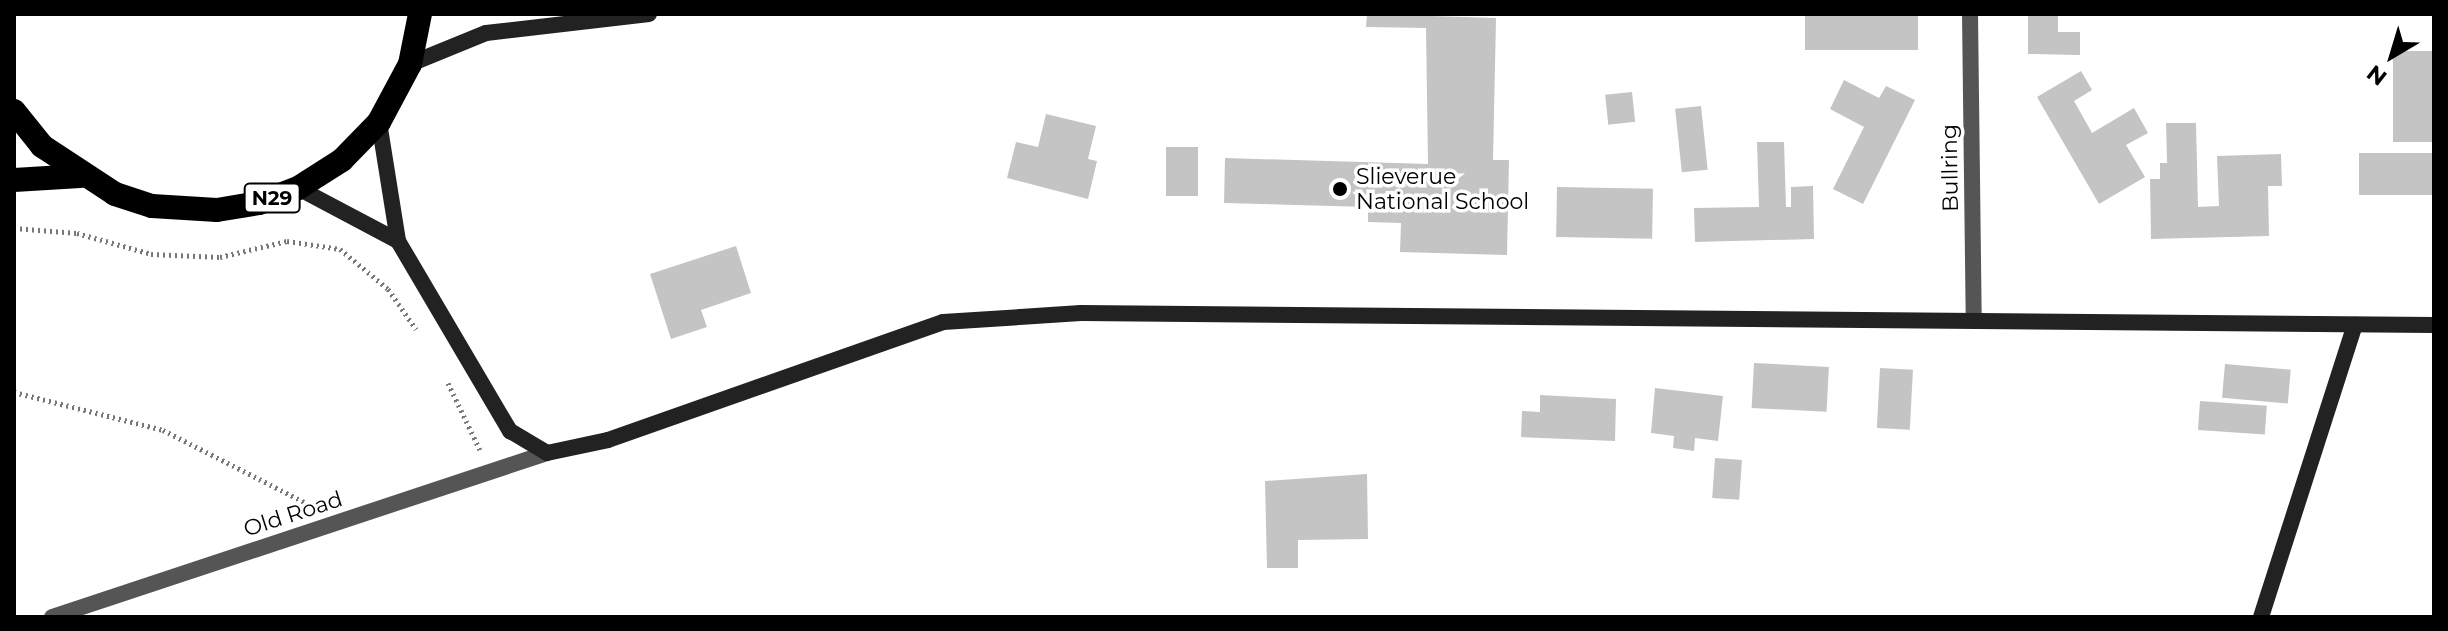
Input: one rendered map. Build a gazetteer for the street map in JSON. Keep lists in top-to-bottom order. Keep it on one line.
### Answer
{"streets":{"highway":["N29"],"street":["Bullring","Old Road"]},"places":["Slieverue National School"],"north":"bottom left"}
